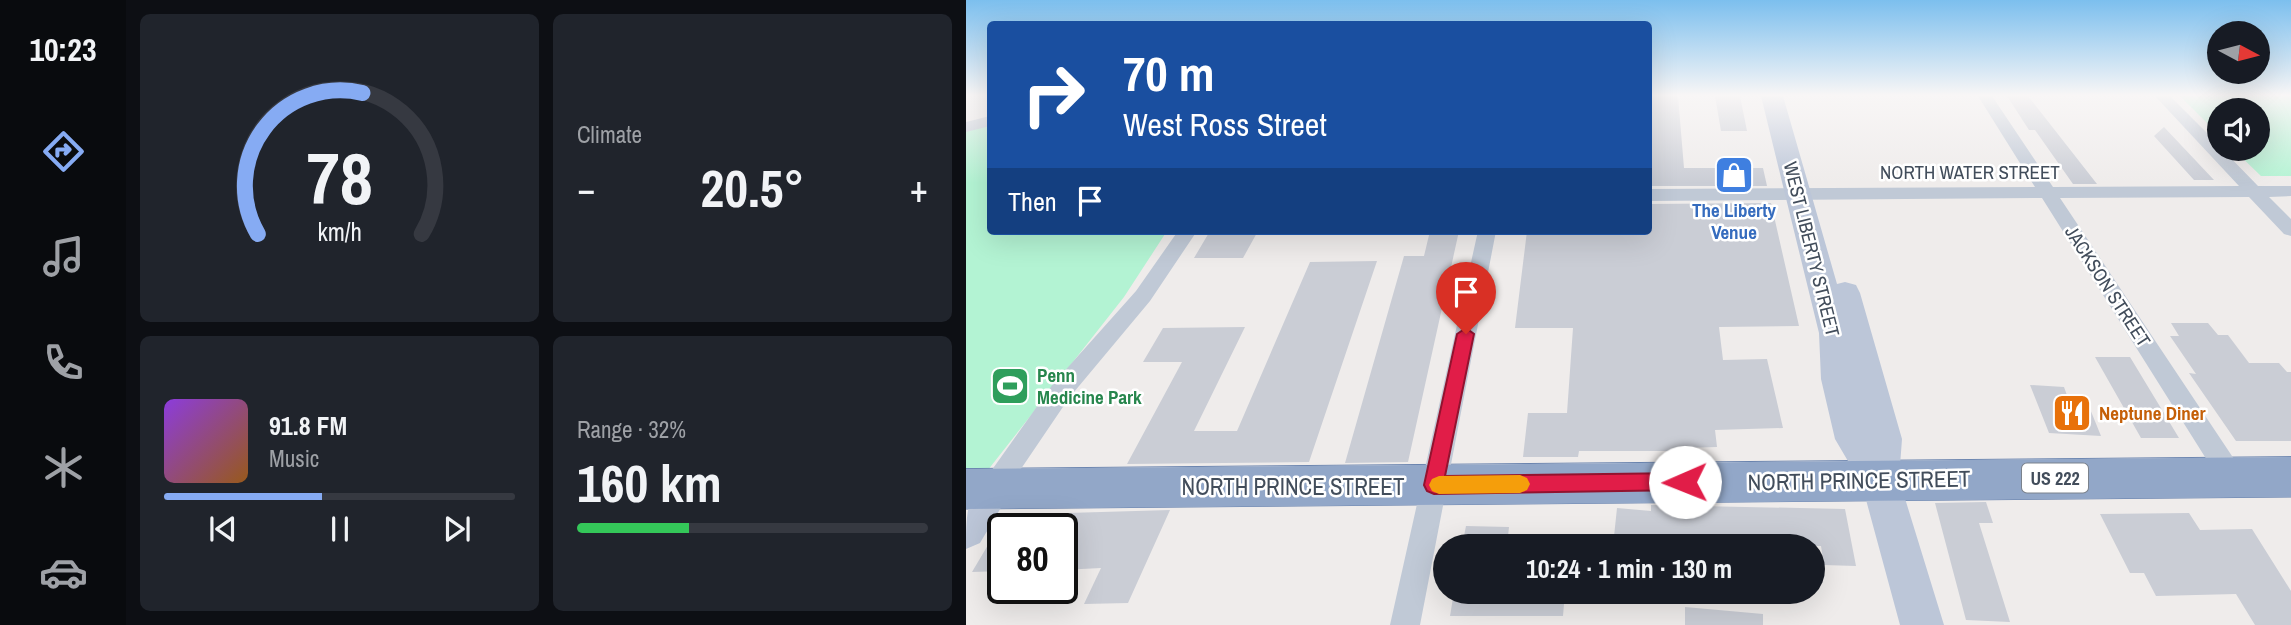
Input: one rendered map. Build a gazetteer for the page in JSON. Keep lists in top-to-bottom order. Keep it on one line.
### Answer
{"streets":{"highway":["US 222","NORTH PRINCE STREET"],"main road":["WEST LIBERTY STREET"],"street":["NORTH WATER STREET","JACKSON STREET"]},"crossings":[["NORTH WATER STREET","WEST LIBERTY STREET"],["NORTH WATER STREET","JACKSON STREET"],["WEST LIBERTY STREET","NORTH PRINCE STREET"],["JACKSON STREET","NORTH PRINCE STREET"]],"places":{"shop":["The Liberty Venue"],"sports":["Penn Medicine Park"],"restaurant":["Neptune Diner"]},"north":"right","page":{"tabs":"10:23","tile":["Climate",["Range · 32%","160 km"]],"turn":["70 m","West Ross Street"],"heat":["−","20.5°","+"],"then":"Then","song":["91.8 FM","Music"],"limit":"80","trip":"10:24 · 1 min · 130 m","gauge":["78","km/h"]}}
